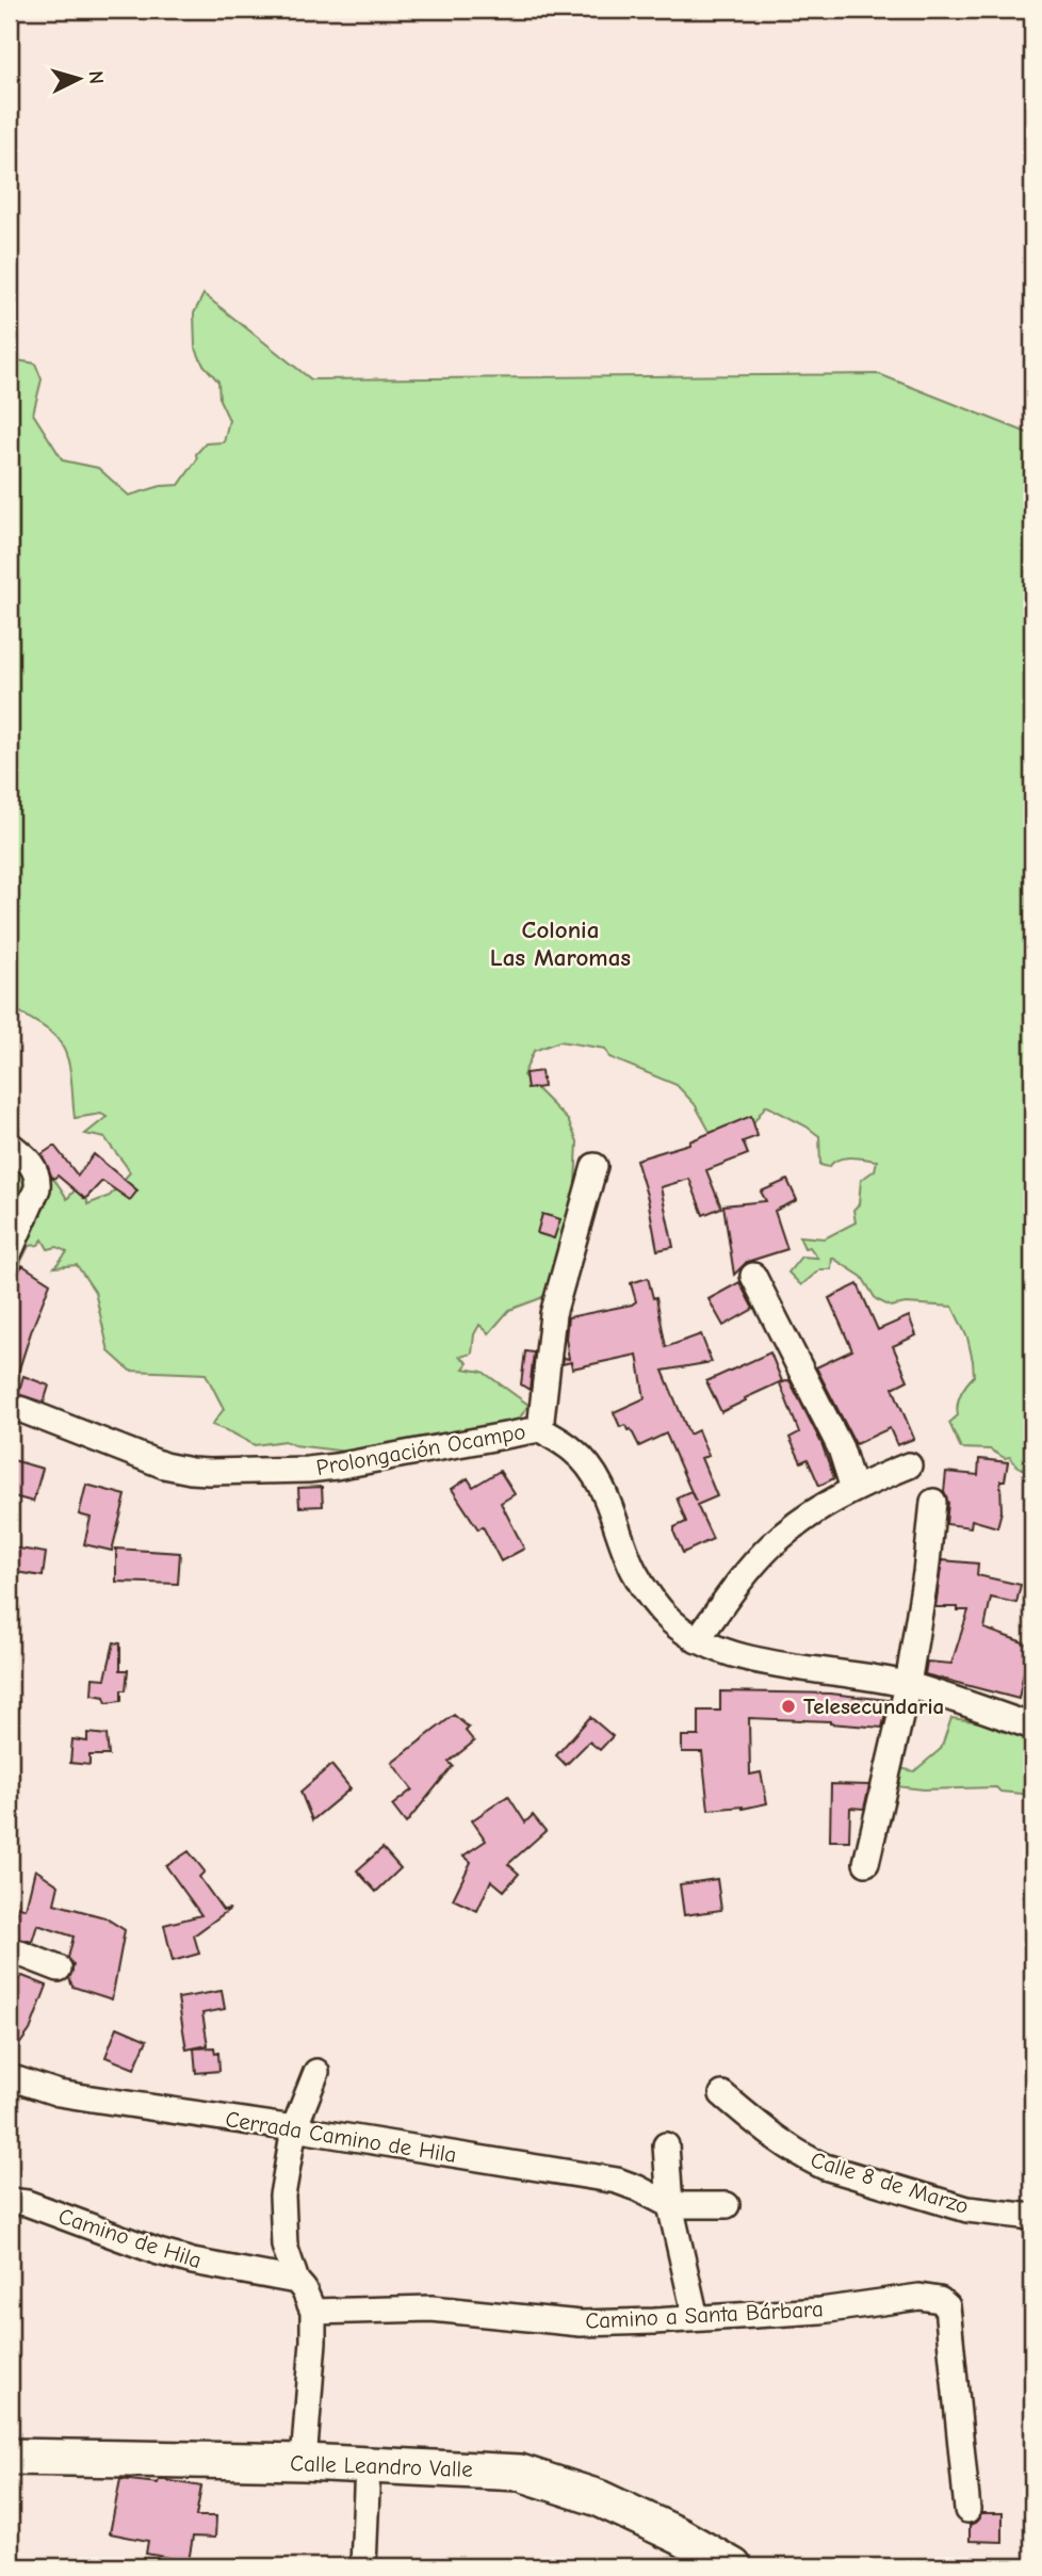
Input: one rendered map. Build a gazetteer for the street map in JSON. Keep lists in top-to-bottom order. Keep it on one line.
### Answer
{"streets":{"street":["Prolongación Ocampo","Cerrada Camino de Hila","Calle 8 de Marzo","Camino de Hila","Camino a Santa Bárbara","Calle Leandro Valle"]},"districts":["Colonia Las Maromas"],"places":["Telesecundaria"],"north":"right"}
